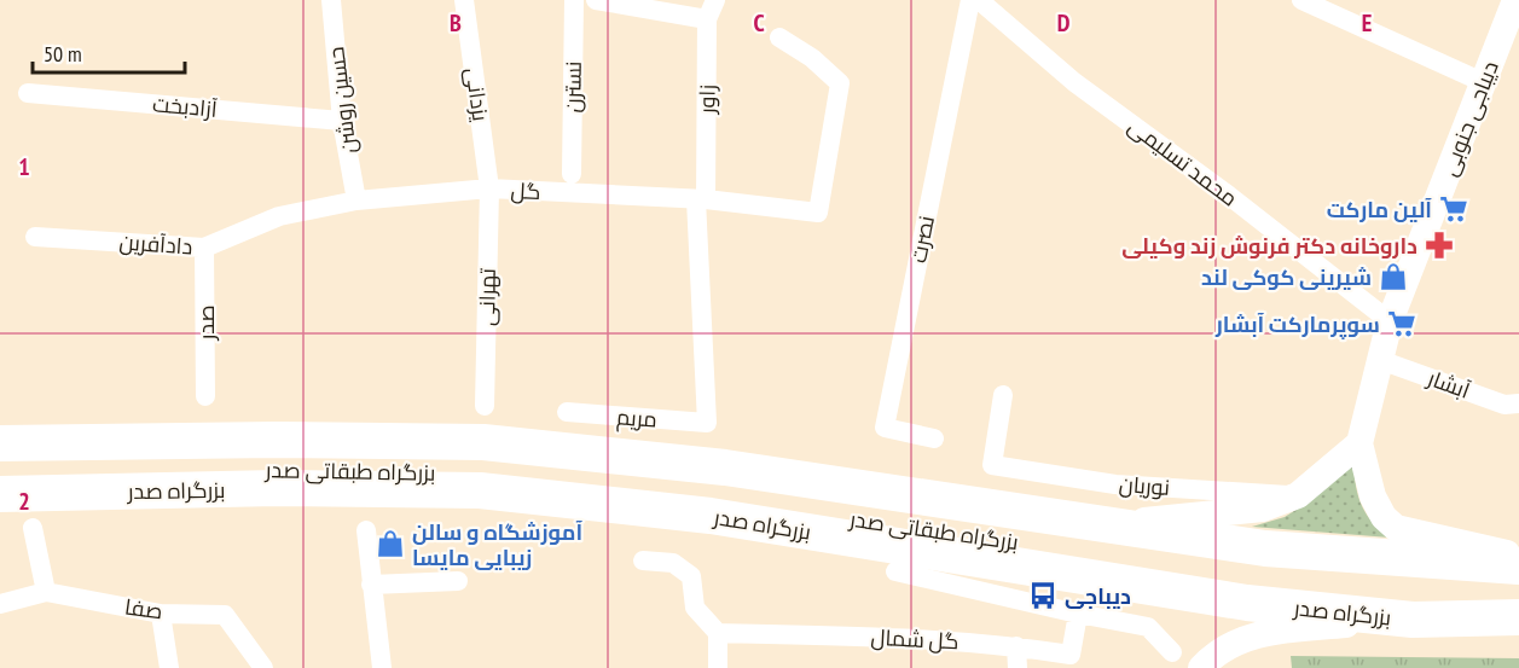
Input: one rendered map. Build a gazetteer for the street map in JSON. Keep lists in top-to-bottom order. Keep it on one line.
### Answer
{"streets":{"highway":["بزرگراه طبقاتی صدر","بزرگراه صدر"],"main road":["دیباجی جنوبی"],"street":["نسترن","یزدانی","زاور","حسین روشن","آزادبخت","محمد تسلیمی","گل","نصرت","دادآفرین","تهرانی","صدر","آبشار","مریم","نوریان","صفا","گل شمال"]},"crossings":[["یزدانی","گل"],["یزدانی","تهرانی"],["زاور","گل"],["زاور","مریم"],["حسین روشن","آزادبخت"],["حسین روشن","گل"],["حسین روشن","دادآفرین"],["دیباجی جنوبی","محمد تسلیمی"],["دیباجی جنوبی","آبشار"],["گل","دادآفرین"],["گل","تهرانی"],["گل","مریم"],["دادآفرین","صدر"]],"places":{"supermarket":["آلین مارکت","سوپرمارکت آبشار"],"pharmacy":["داروخانه دکتر فرنوش زند وکیلی"],"shop":["شیرینی کوکی لند","آموزشگاه و سالن زیبایی مایسا"],"bus stop":["دیباجی"]},"scale_bar":"50 m","grid":{"columns":["B","C","D","E"],"rows":["1","2"]}}
